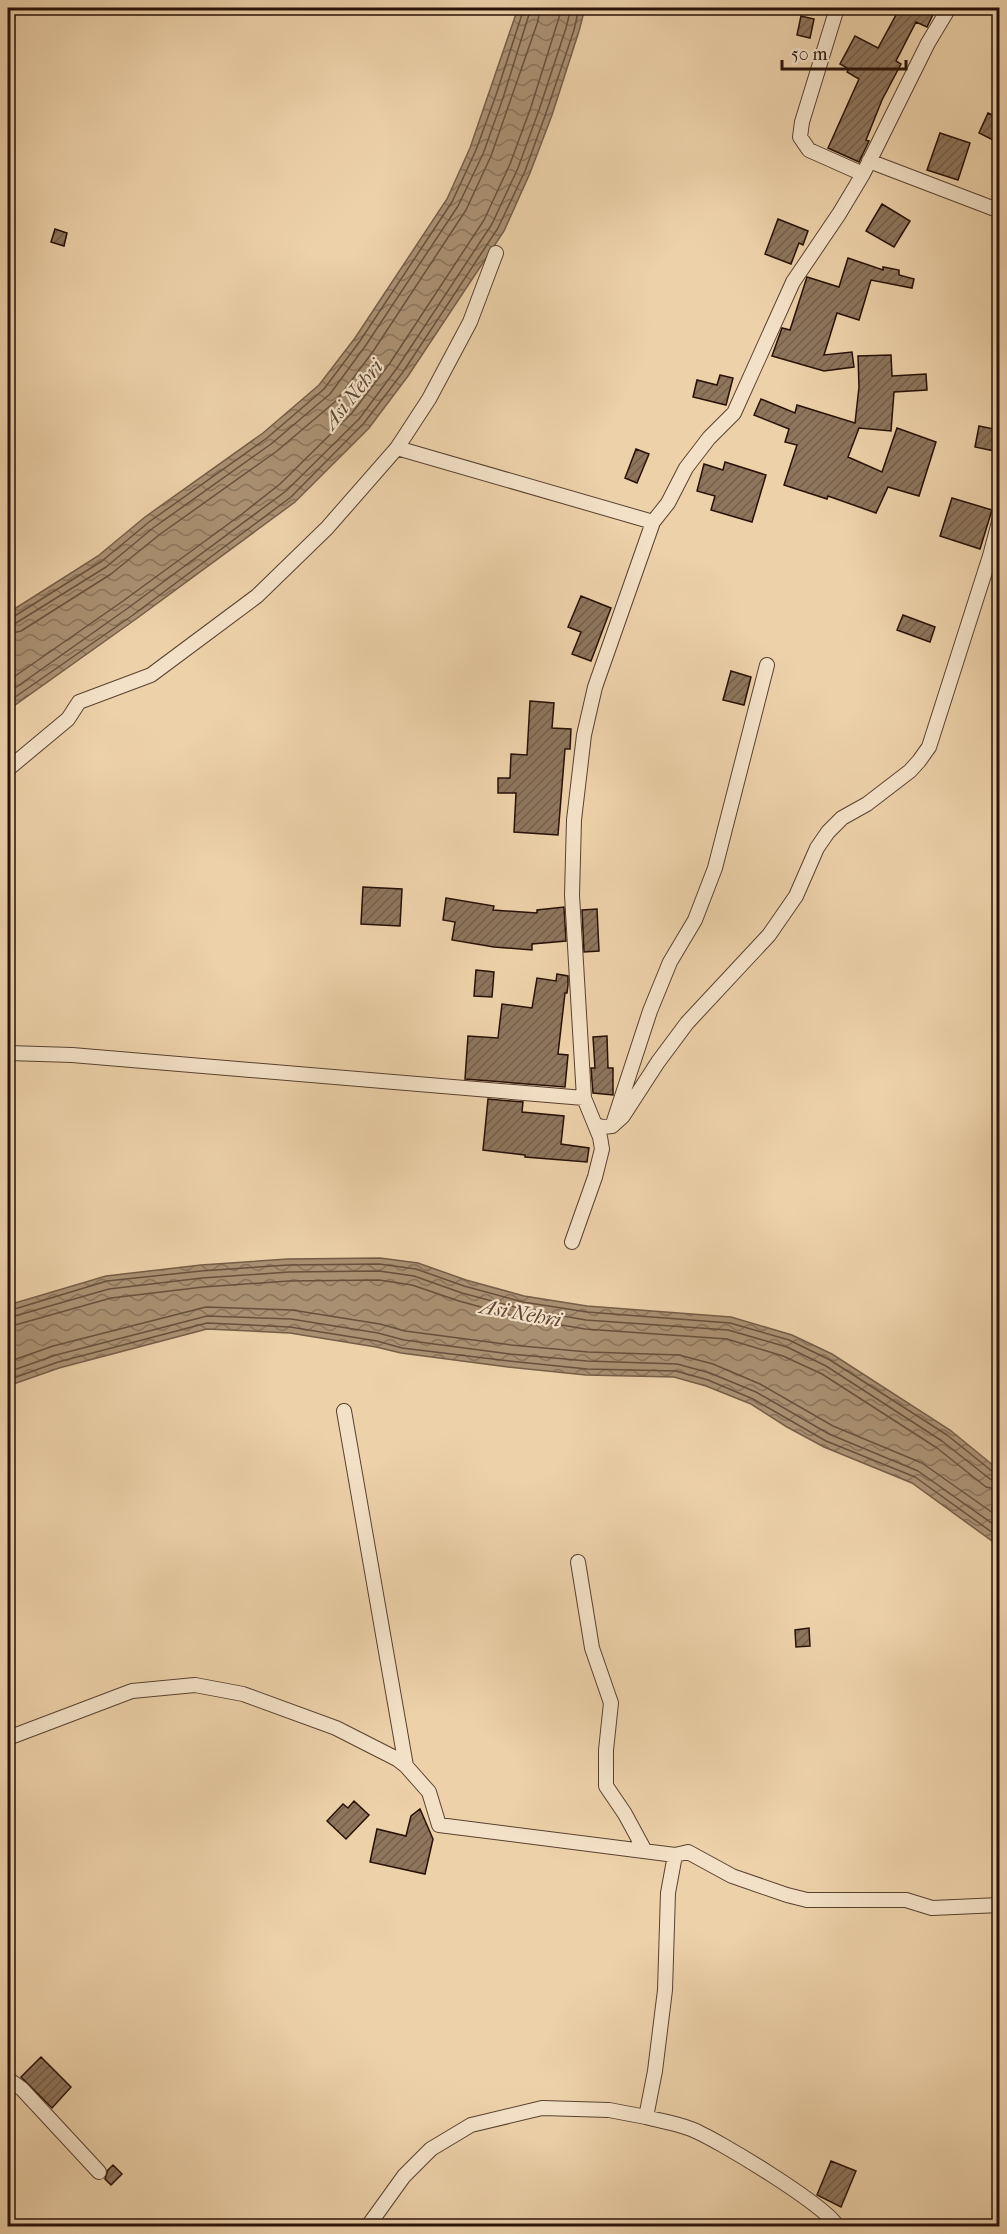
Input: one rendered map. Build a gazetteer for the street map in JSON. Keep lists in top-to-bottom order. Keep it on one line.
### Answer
{"water":["Asi Nehri"],"scale_bar":"50 m"}
